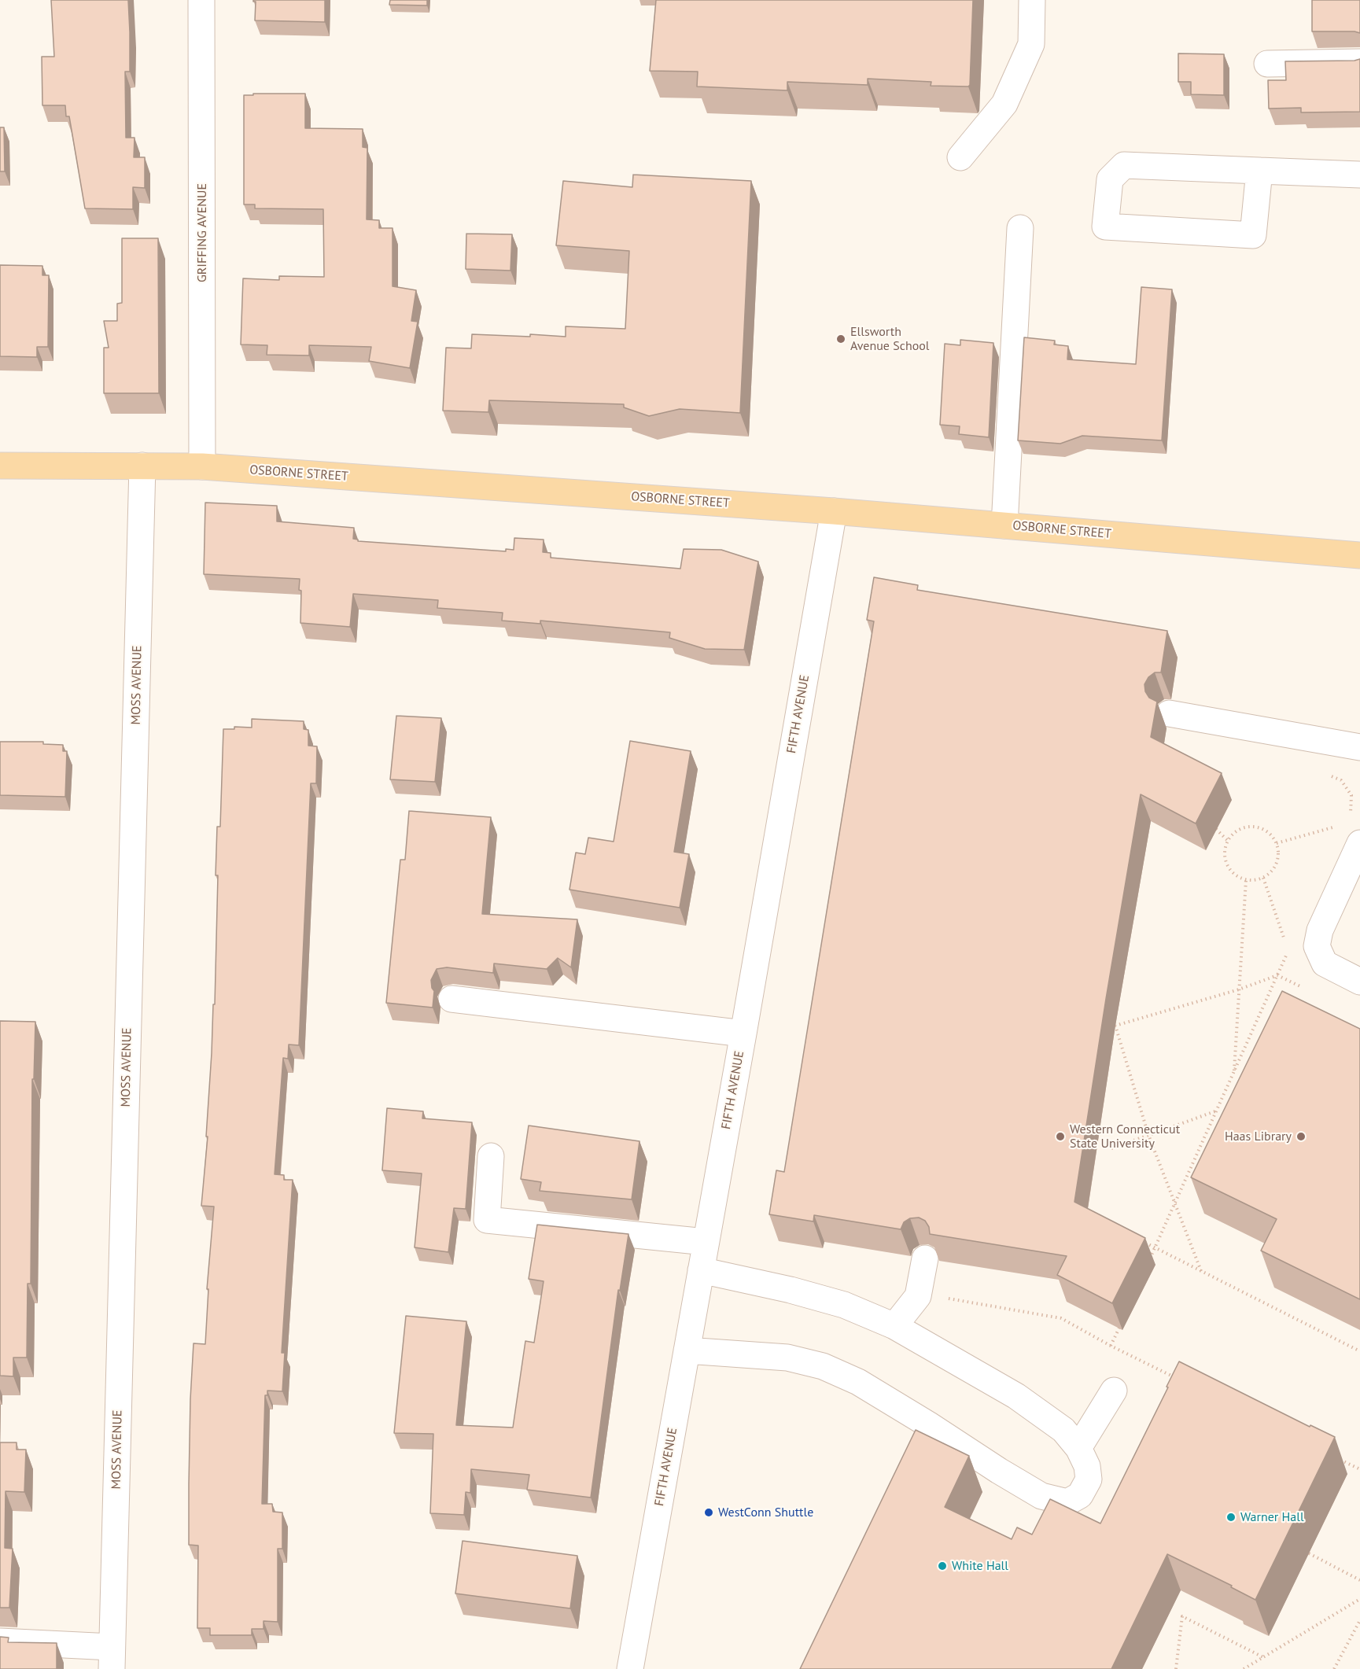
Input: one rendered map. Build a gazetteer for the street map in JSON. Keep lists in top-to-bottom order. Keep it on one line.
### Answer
{"streets":{"main road":["OSBORNE STREET"],"street":["GRIFFING AVENUE","MOSS AVENUE","FIFTH AVENUE"]},"crossings":[["GRIFFING AVENUE","OSBORNE STREET"],["OSBORNE STREET","MOSS AVENUE"],["OSBORNE STREET","FIFTH AVENUE"]],"places":["Ellsworth Avenue School","Western Connecticut State University","Haas Library","WestConn Shuttle","Warner Hall","White Hall"]}
